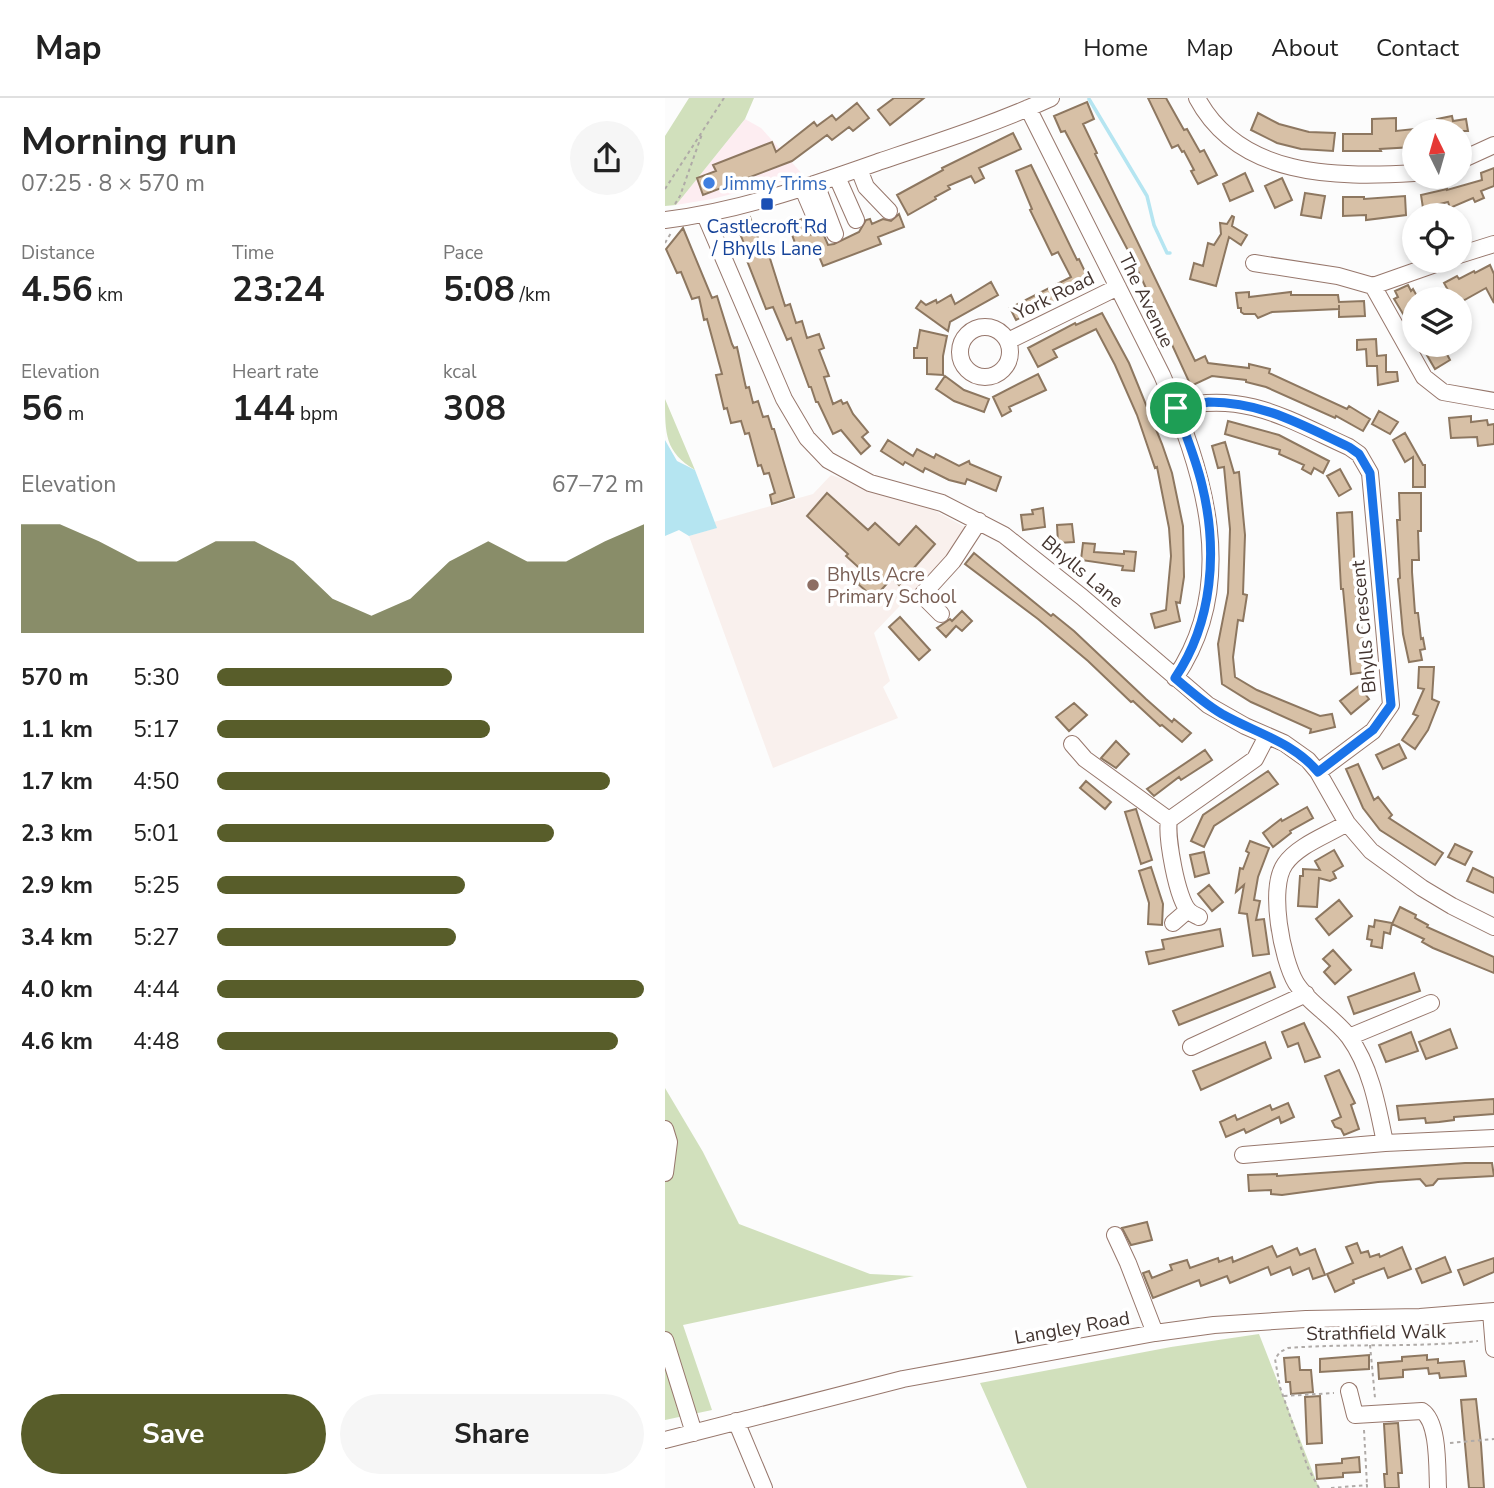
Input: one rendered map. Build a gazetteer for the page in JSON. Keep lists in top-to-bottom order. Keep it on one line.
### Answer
{"streets":{"street":["York Road","The Avenue","Bhylls Lane","Bhylls Crescent","Langley Road"],"path":["Strathfield Walk"]},"crossings":[["York Road","The Avenue"],["The Avenue","Bhylls Lane"],["The Avenue","Bhylls Crescent"],["Bhylls Lane","Bhylls Crescent"]],"places":{"other":["Jimmy Trims","Bhylls Acre Primary School"],"transit":["Castlecroft Rd / Bhylls Lane"]},"north":"top","page":{"header":"Map","nav":["Home","Map","About","Contact"],"heading":["Morning run","07:25 · 8 × 570 m"],"stats":[["Distance","4.56 km"],["Time","23:24"],["Pace","5:08 /km"],["Elevation","56 m"],["Heart rate","144 bpm"],["kcal","308"]],"chart":["Elevation","67–72 m"],"list":[{"name":"570 m","note":"5:30"},{"name":"1.1 km","note":"5:17"},{"name":"1.7 km","note":"4:50"},{"name":"2.3 km","note":"5:01"},{"name":"2.9 km","note":"5:25"},{"name":"3.4 km","note":"5:27"},{"name":"4.0 km","note":"4:44"},{"name":"4.6 km","note":"4:48"}],"buttons":["Save","Share"]}}
